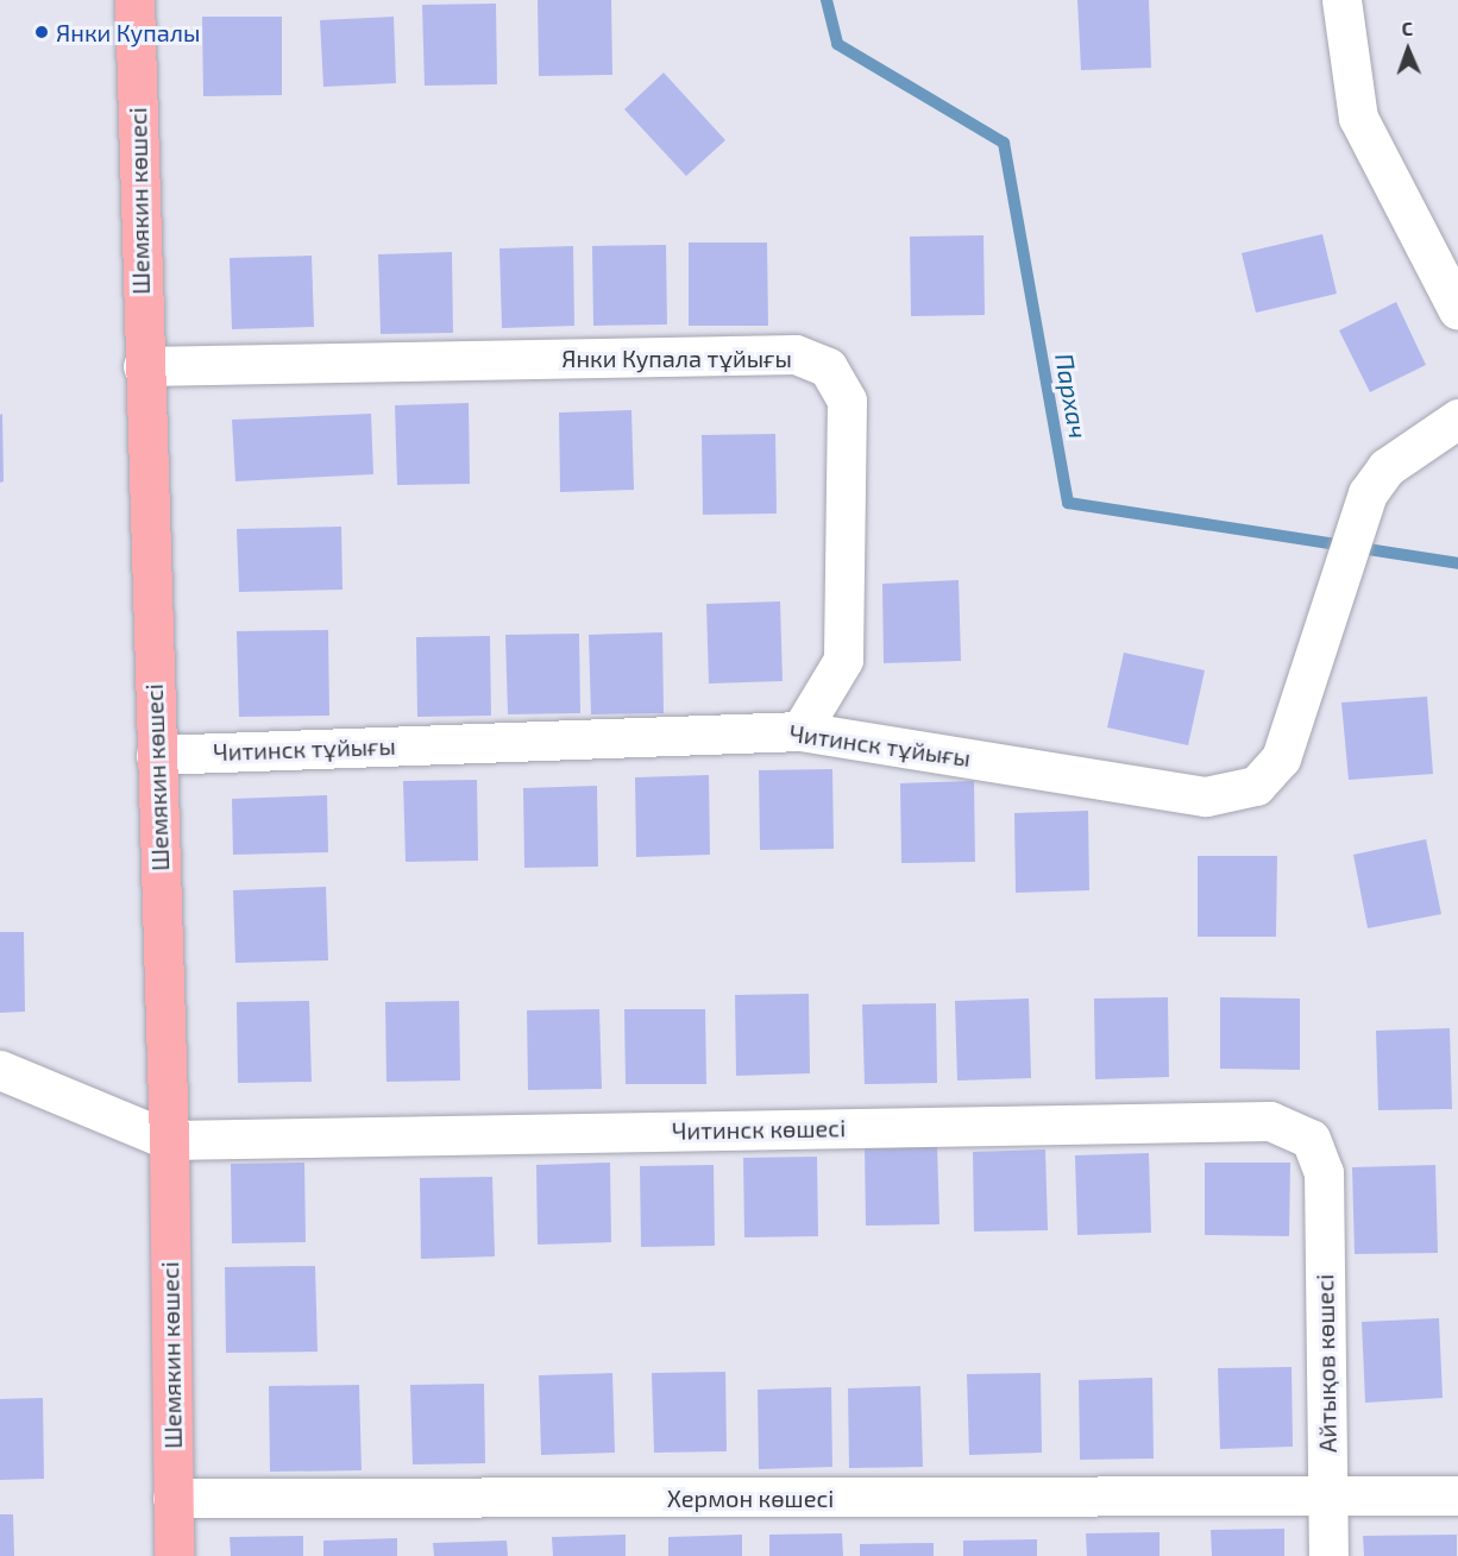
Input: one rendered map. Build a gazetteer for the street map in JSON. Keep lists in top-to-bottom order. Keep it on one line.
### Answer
{"streets":{"main road":["Шемякин көшесі"],"street":["Янки Купала тұйығы","Читинск тұйығы","Читинск көшесі","Айтықов көшесі","Хермон көшесі"]},"crossings":[["Шемякин көшесі","Янки Купала тұйығы"],["Шемякин көшесі","Читинск тұйығы"],["Шемякин көшесі","Читинск көшесі"],["Шемякин көшесі","Хермон көшесі"],["Янки Купала тұйығы","Читинск тұйығы"],["Читинск көшесі","Айтықов көшесі"],["Айтықов көшесі","Хермон көшесі"]],"water":["Пархач"],"places":["Янки Купалы"],"north":"top"}
